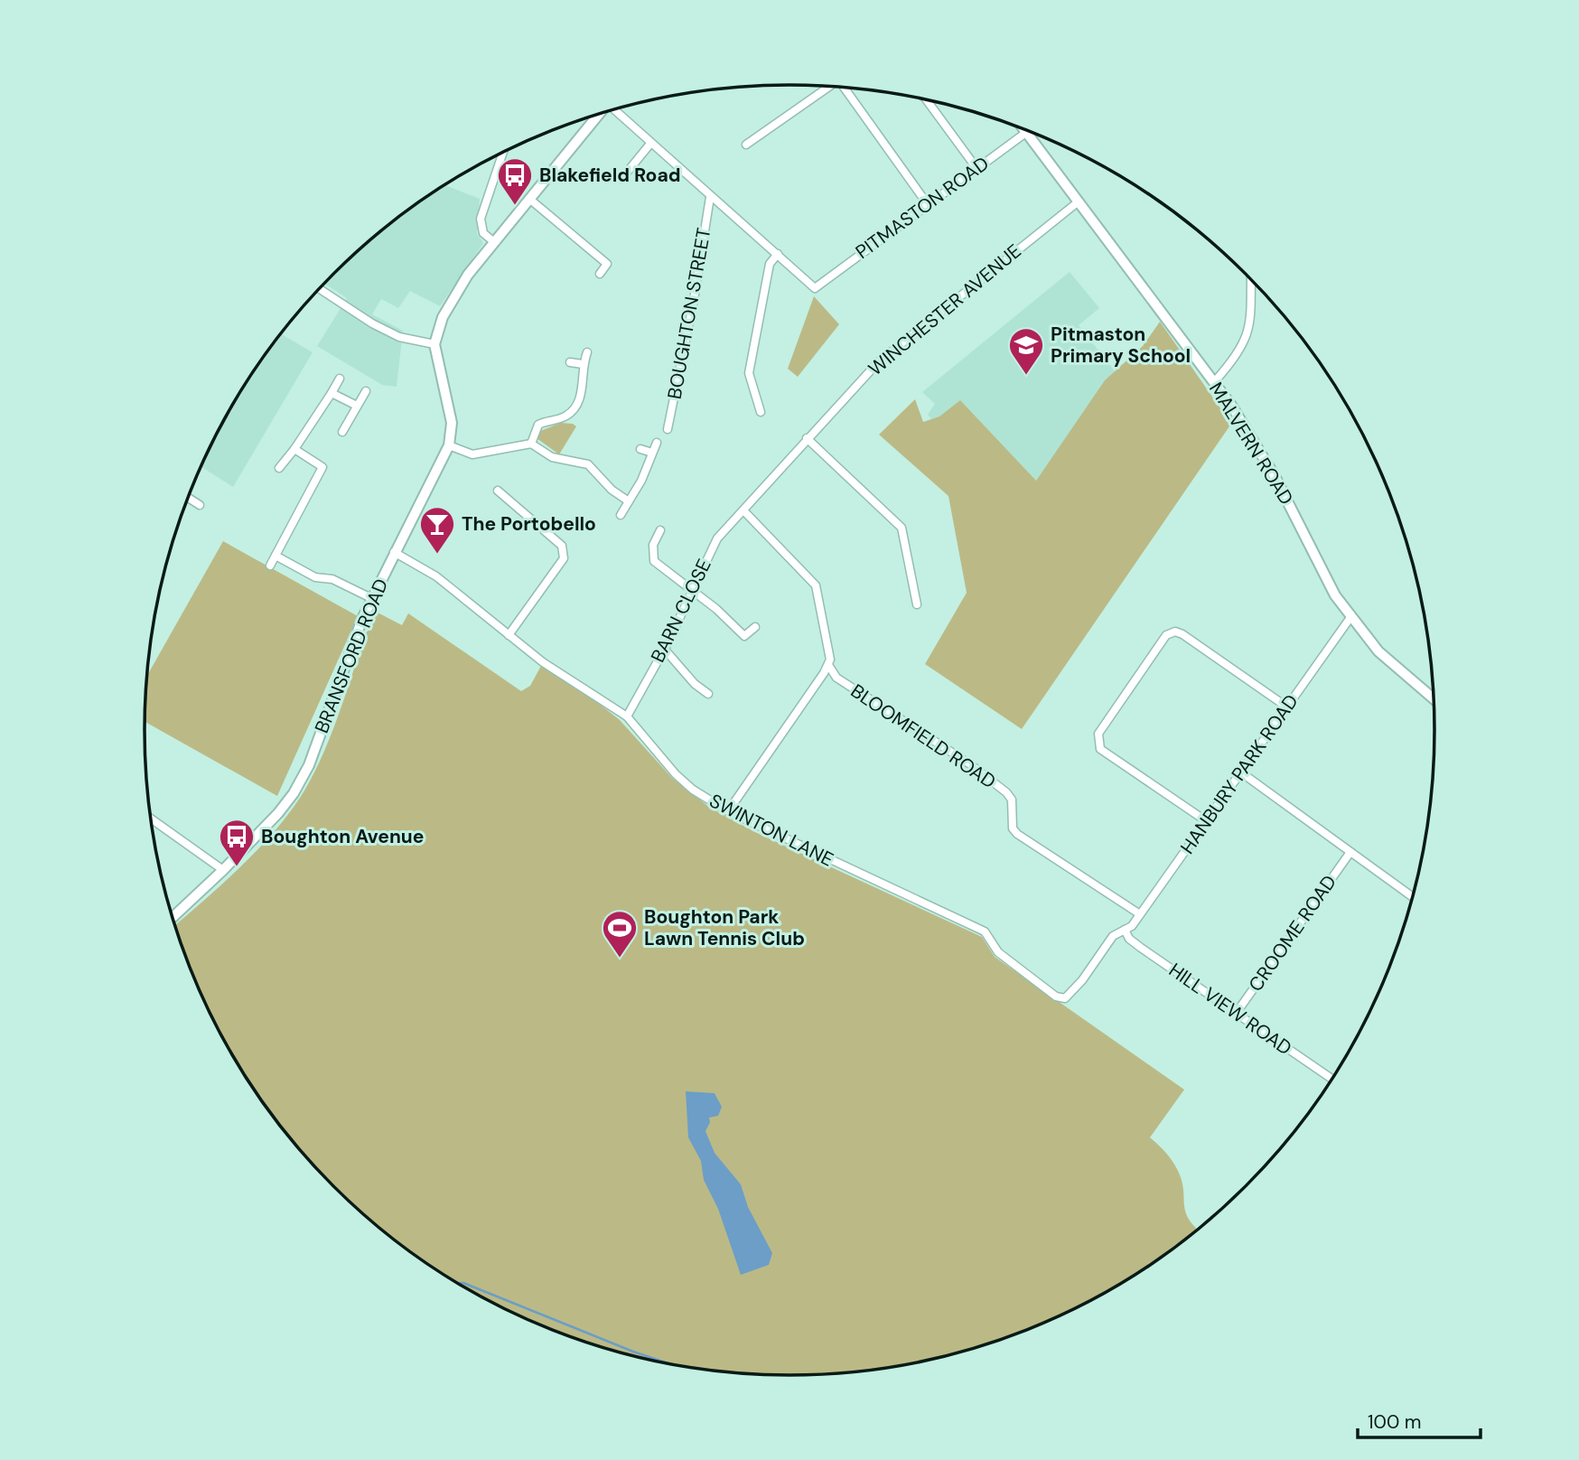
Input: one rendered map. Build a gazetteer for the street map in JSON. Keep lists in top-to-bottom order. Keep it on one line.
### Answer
{"streets":{"main road":["MALVERN ROAD","BRANSFORD ROAD"],"street":["PITMASTON ROAD","WINCHESTER AVENUE","BOUGHTON STREET","BARN CLOSE","BLOOMFIELD ROAD","HANBURY PARK ROAD","SWINTON LANE","CROOME ROAD","HILL VIEW ROAD"]},"crossings":[["PITMASTON ROAD","MALVERN ROAD"],["WINCHESTER AVENUE","MALVERN ROAD"],["WINCHESTER AVENUE","BARN CLOSE"],["MALVERN ROAD","HANBURY PARK ROAD"],["BARN CLOSE","SWINTON LANE"],["BRANSFORD ROAD","SWINTON LANE"],["BLOOMFIELD ROAD","HANBURY PARK ROAD"],["HANBURY PARK ROAD","SWINTON LANE"],["HANBURY PARK ROAD","HILL VIEW ROAD"],["SWINTON LANE","HILL VIEW ROAD"],["CROOME ROAD","HILL VIEW ROAD"]],"places":{"bus stop":["Blakefield Road","Boughton Avenue"],"school or university":["Pitmaston Primary School"],"bar":["The Portobello"],"sports":["Boughton Park Lawn Tennis Club"]},"scale_bar":"100 m"}
